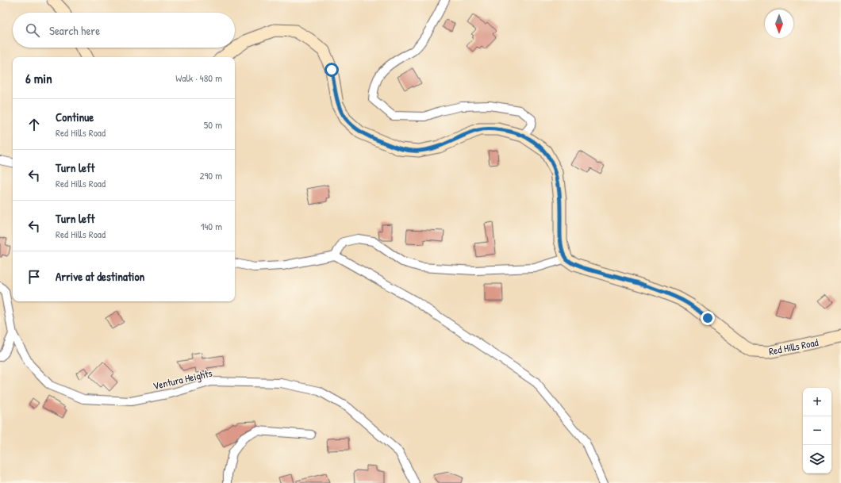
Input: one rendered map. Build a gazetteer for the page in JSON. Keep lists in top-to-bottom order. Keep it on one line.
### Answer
{"streets":{"main road":["Red Hills Road"],"street":["Ventura Heights"]},"north":"bottom","page":{"search":"Search here","heading":["6 min","Walk · 480 m"],"list":[["Continue","Red Hills Road","50 m"],["Turn left","Red Hills Road","290 m"],["Turn left","Red Hills Road","140 m"],"Arrive at destination"],"map_buttons":["+","−"]}}
